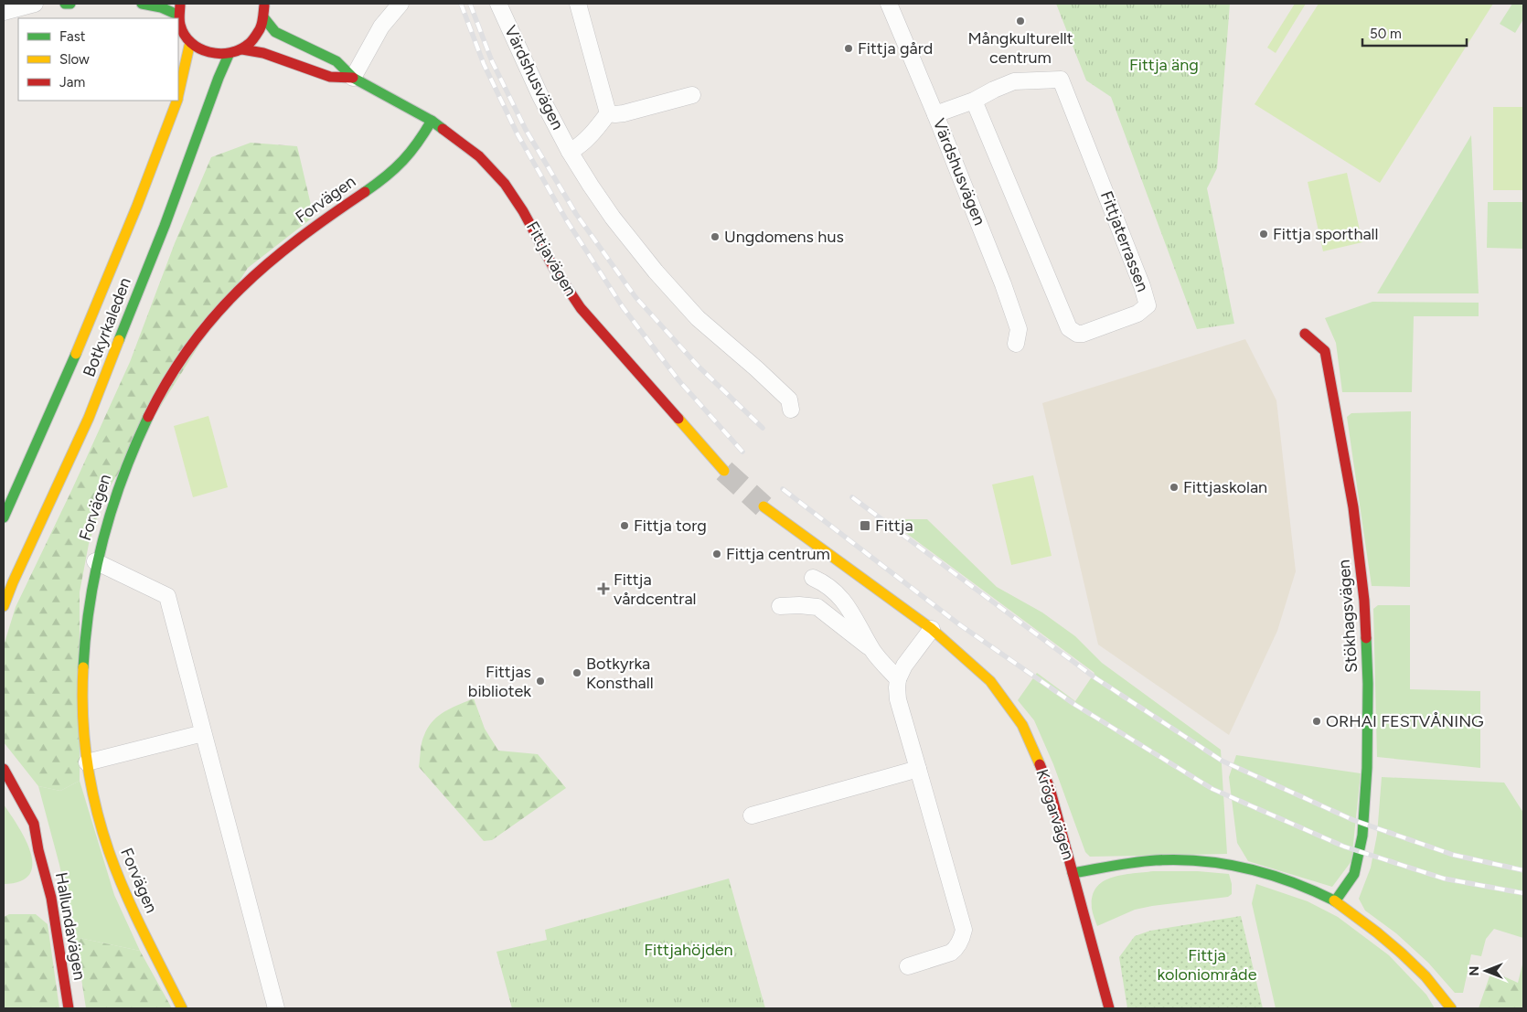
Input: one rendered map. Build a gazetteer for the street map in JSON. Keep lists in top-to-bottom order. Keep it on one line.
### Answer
{"streets":{"street":["Värdshusvägen","Forvägen","Fittjaterrassen","Fittjavägen","Botkyrkaleden","Stökhagsvägen","Krögarvägen","Hallundavägen"]},"crossings":[["Värdshusvägen","Fittjaterrassen"],["Forvägen","Fittjavägen"]],"parks":["Fittja äng","Fittjahöjden","Fittja koloniområde"],"places":{"other":["Mångkulturellt centrum","Fittja gård","Fittja sporthall","Ungdomens hus","Fittjaskolan","Fittja torg","Fittja centrum","Botkyrka Konsthall","Fittjas bibliotek","ORHAI FESTVÅNING"],"transit":["Fittja"],"health":["Fittja vårdcentral"]},"legend":["Fast","Slow","Jam"],"scale_bar":"50 m","north":"left"}
